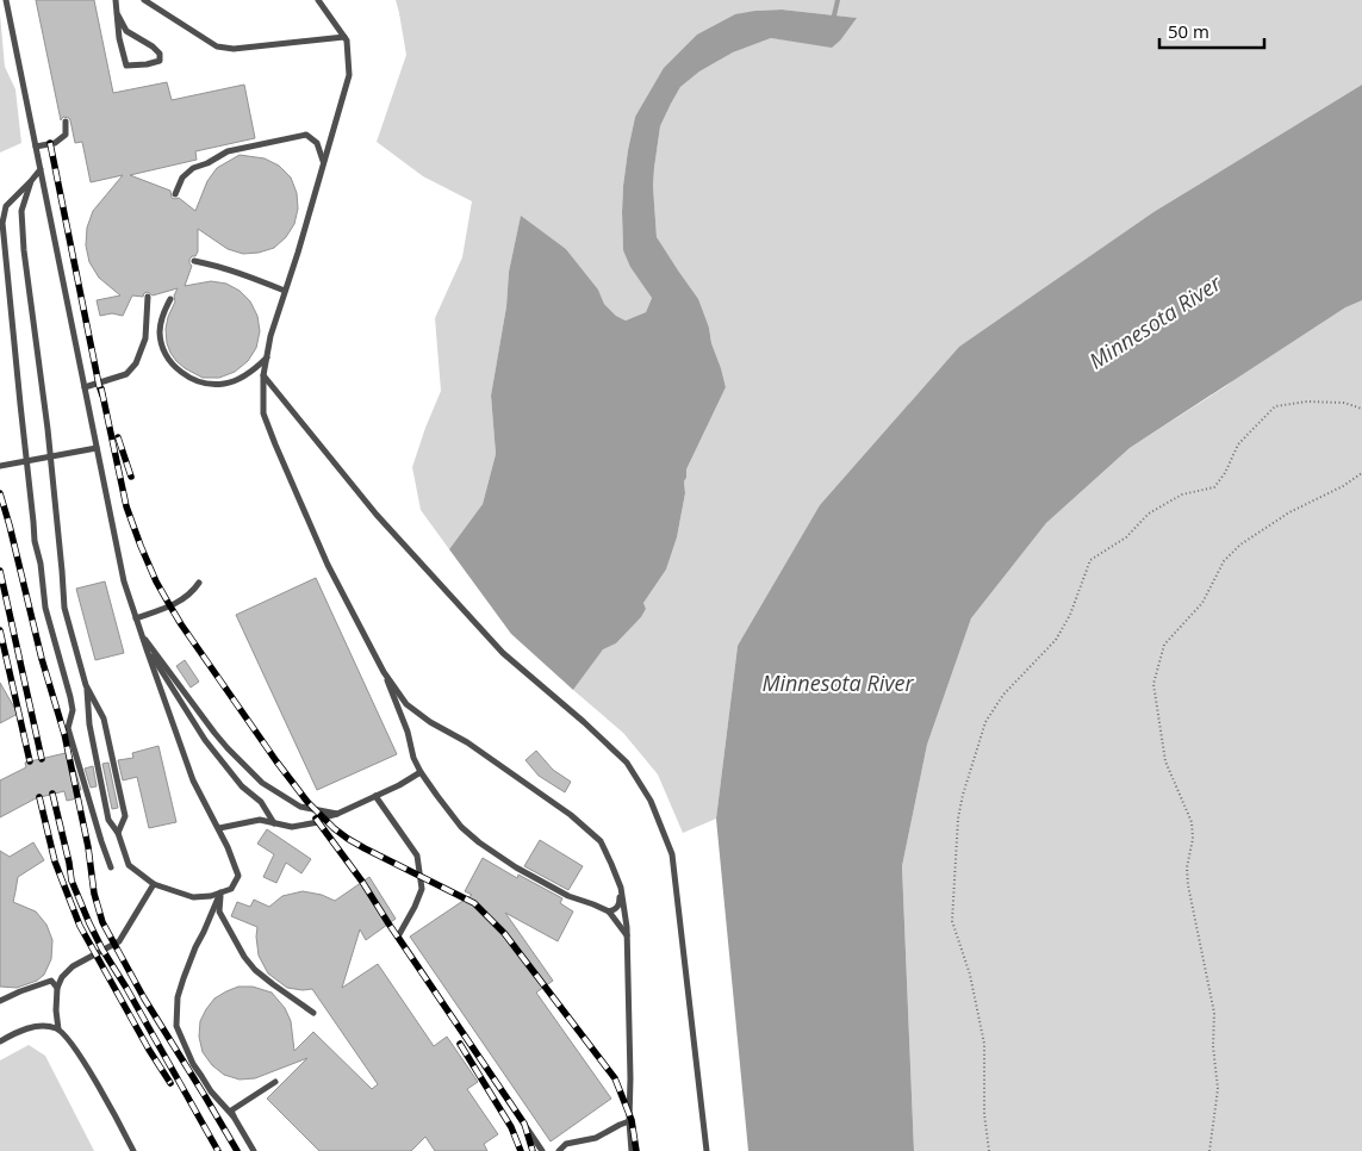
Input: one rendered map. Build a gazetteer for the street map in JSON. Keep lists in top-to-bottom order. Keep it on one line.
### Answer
{"water":["Minnesota River"],"scale_bar":"50 m"}
